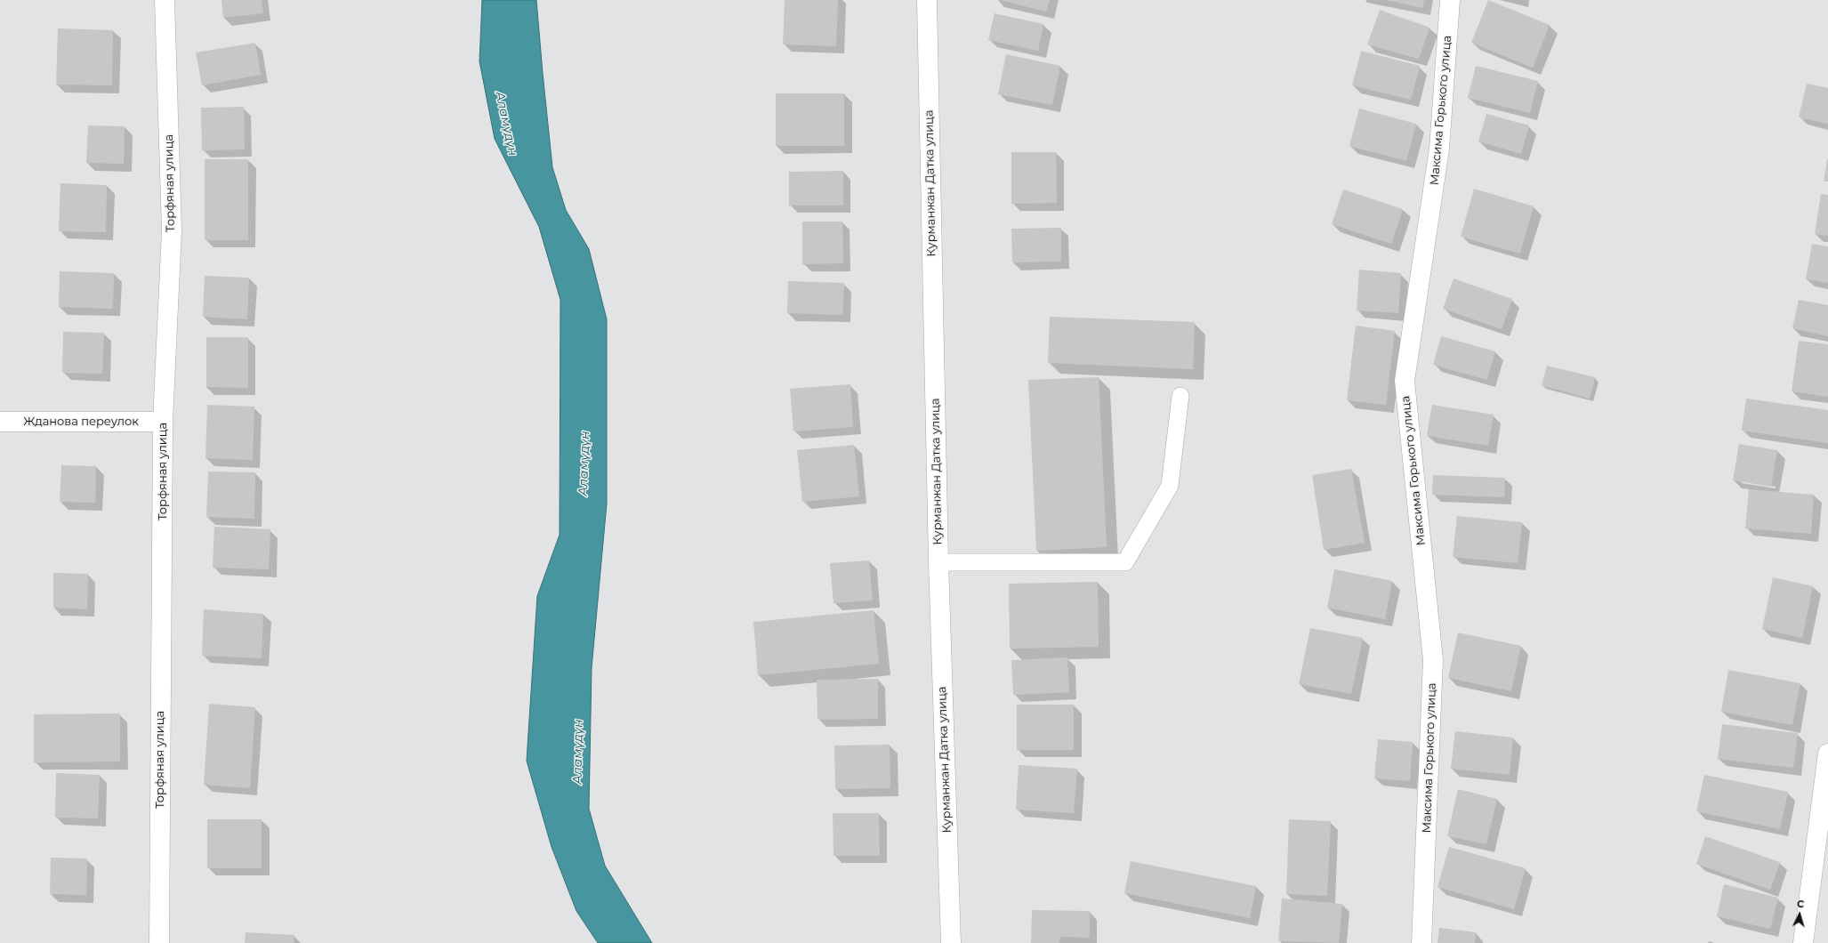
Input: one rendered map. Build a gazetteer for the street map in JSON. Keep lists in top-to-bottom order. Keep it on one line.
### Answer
{"streets":{"street":["Максима Горького улица","Торфяная улица","Курманжан Датка улица","Жданова переулок"]},"crossings":[["Торфяная улица","Жданова переулок"]],"water":["Аламүдүн"],"north":"top"}
